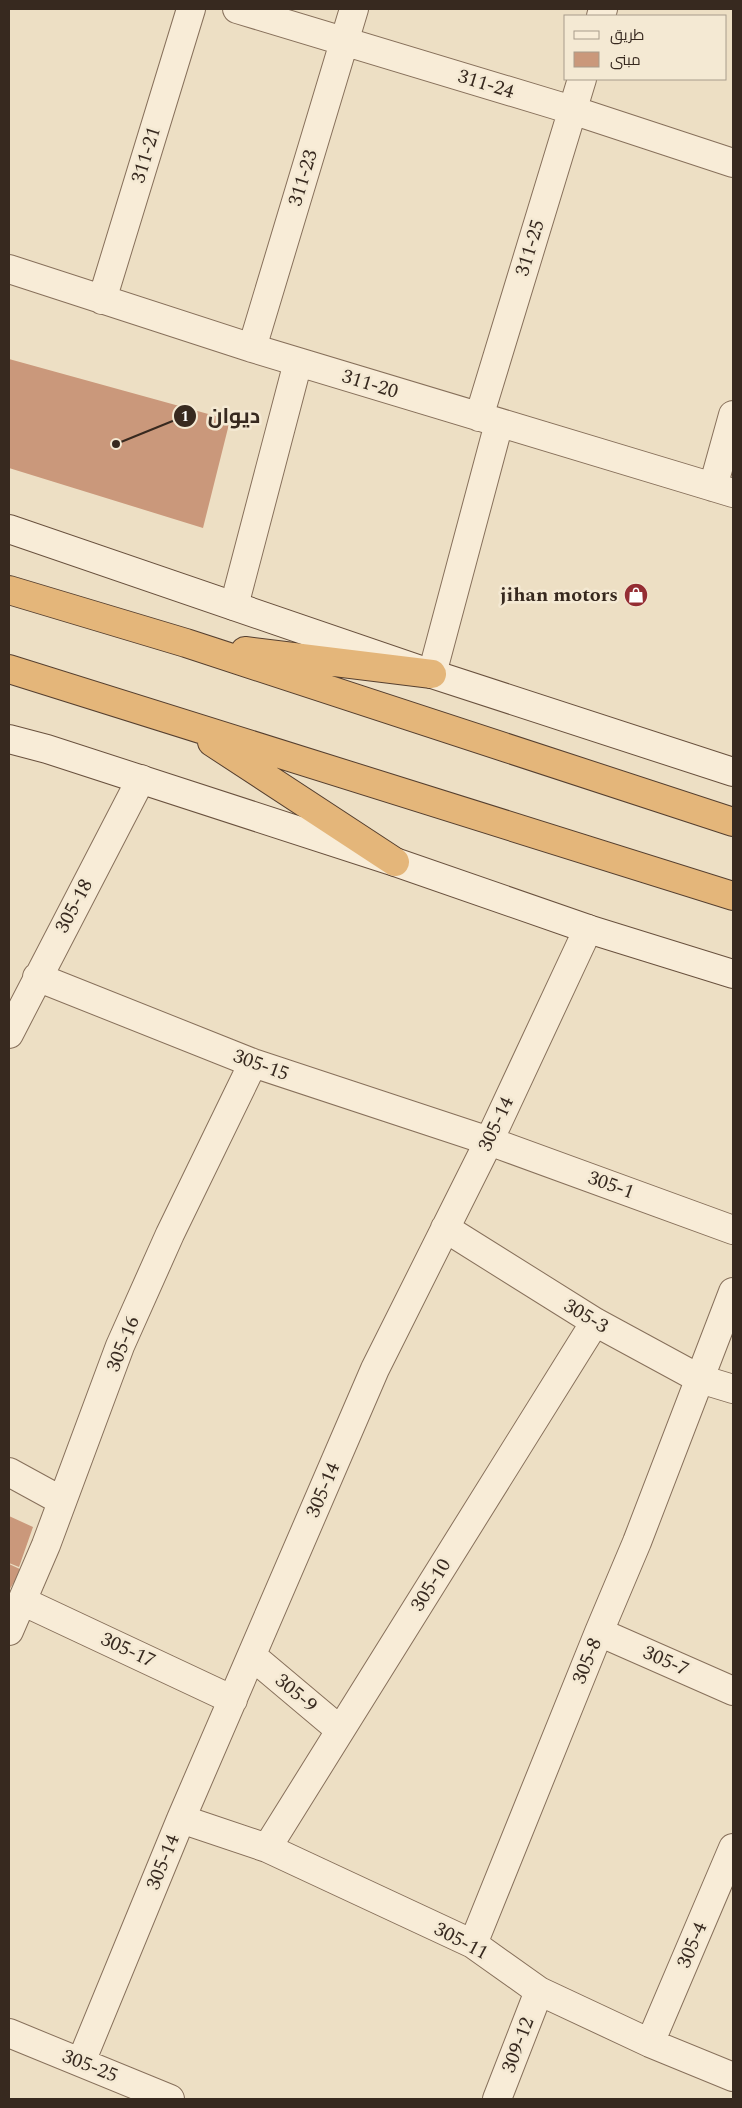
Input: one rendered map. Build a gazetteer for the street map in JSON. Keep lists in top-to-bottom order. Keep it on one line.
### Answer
{"streets":{"street":["311-24","311-21","311-23","311-25","311-20","305-18","305-15","305-14","305-1","305-3","305-16","305-10","305-17","305-8","305-7","305-9","305-11","305-4","309-12","305-25"]},"crossings":[["311-24","311-23"],["311-24","311-25"],["311-21","311-20"],["311-23","311-20"],["311-25","311-20"],["305-18","305-15"],["305-15","305-14"],["305-15","305-1"],["305-15","305-16"],["305-14","305-1"],["305-14","305-3"],["305-14","305-17"],["305-14","305-9"],["305-14","305-11"],["305-14","305-25"],["305-3","305-10"],["305-3","305-8"],["305-16","305-17"],["305-10","305-9"],["305-10","305-11"],["305-8","305-7"],["305-8","305-11"],["305-11","305-4"],["305-11","309-12"]],"places":{"other":["دیوان"],"shop":["jihan motors"]},"legend":["طريق","مبنى"]}
